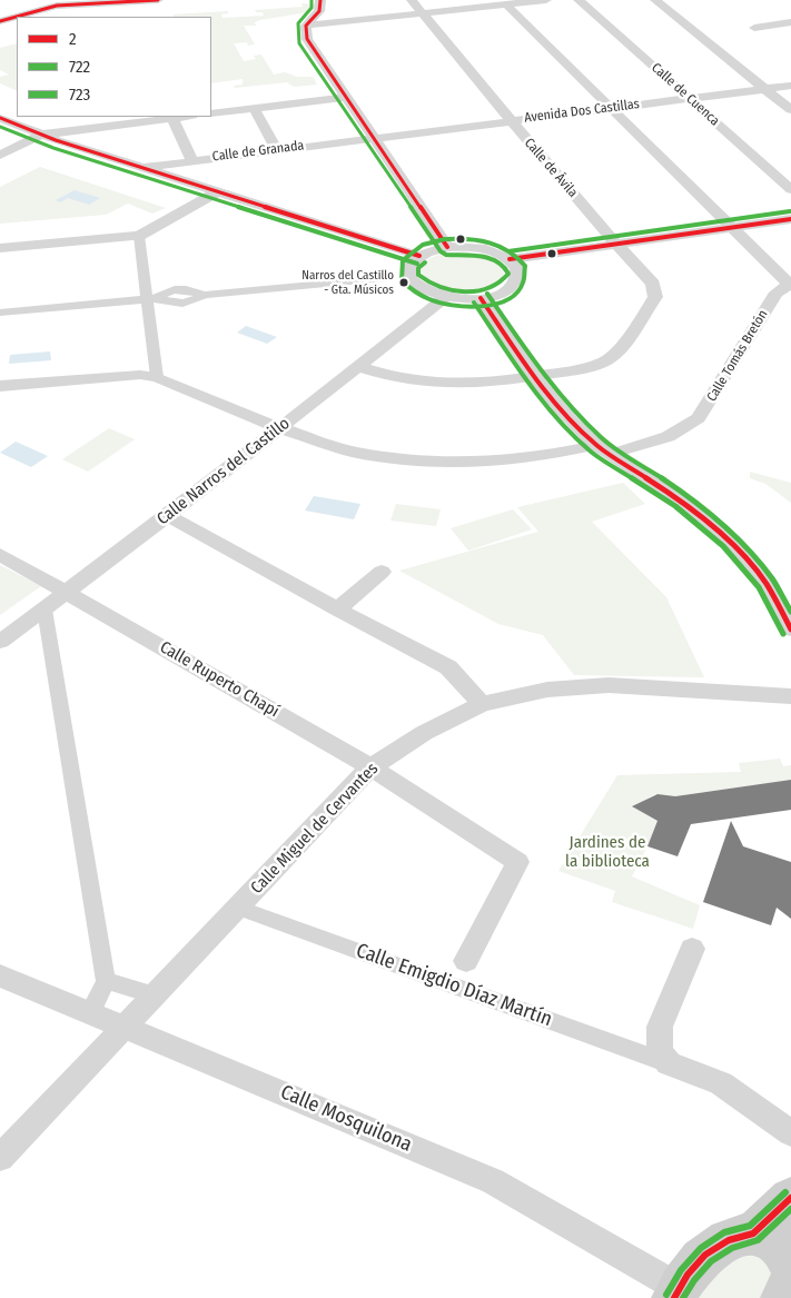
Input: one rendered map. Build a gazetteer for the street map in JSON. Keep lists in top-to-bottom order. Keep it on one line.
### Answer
{"streets":{"street":["Calle de Cuenca","Avenida Dos Castillas","Calle de Granada","Calle de Ávila","Calle Tomás Bretón","Calle Narros del Castillo","Calle Ruperto Chapí","Calle Miguel de Cervantes","Calle Emigdio Díaz Martín","Calle Mosquilona"]},"crossings":[["Calle de Cuenca","Avenida Dos Castillas"],["Avenida Dos Castillas","Calle de Granada"],["Avenida Dos Castillas","Calle de Ávila"],["Calle de Ávila","Calle Narros del Castillo"],["Calle Tomás Bretón","Calle Narros del Castillo"],["Calle Narros del Castillo","Calle Ruperto Chapí"],["Calle Ruperto Chapí","Calle Miguel de Cervantes"],["Calle Miguel de Cervantes","Calle Emigdio Díaz Martín"],["Calle Miguel de Cervantes","Calle Mosquilona"]],"parks":["Jardines de la biblioteca"],"places":["Narros del Castillo - Gta. Músicos"],"lines":["transit line 2","transit line 722","transit line 723"],"legend":["2","722","723"]}
